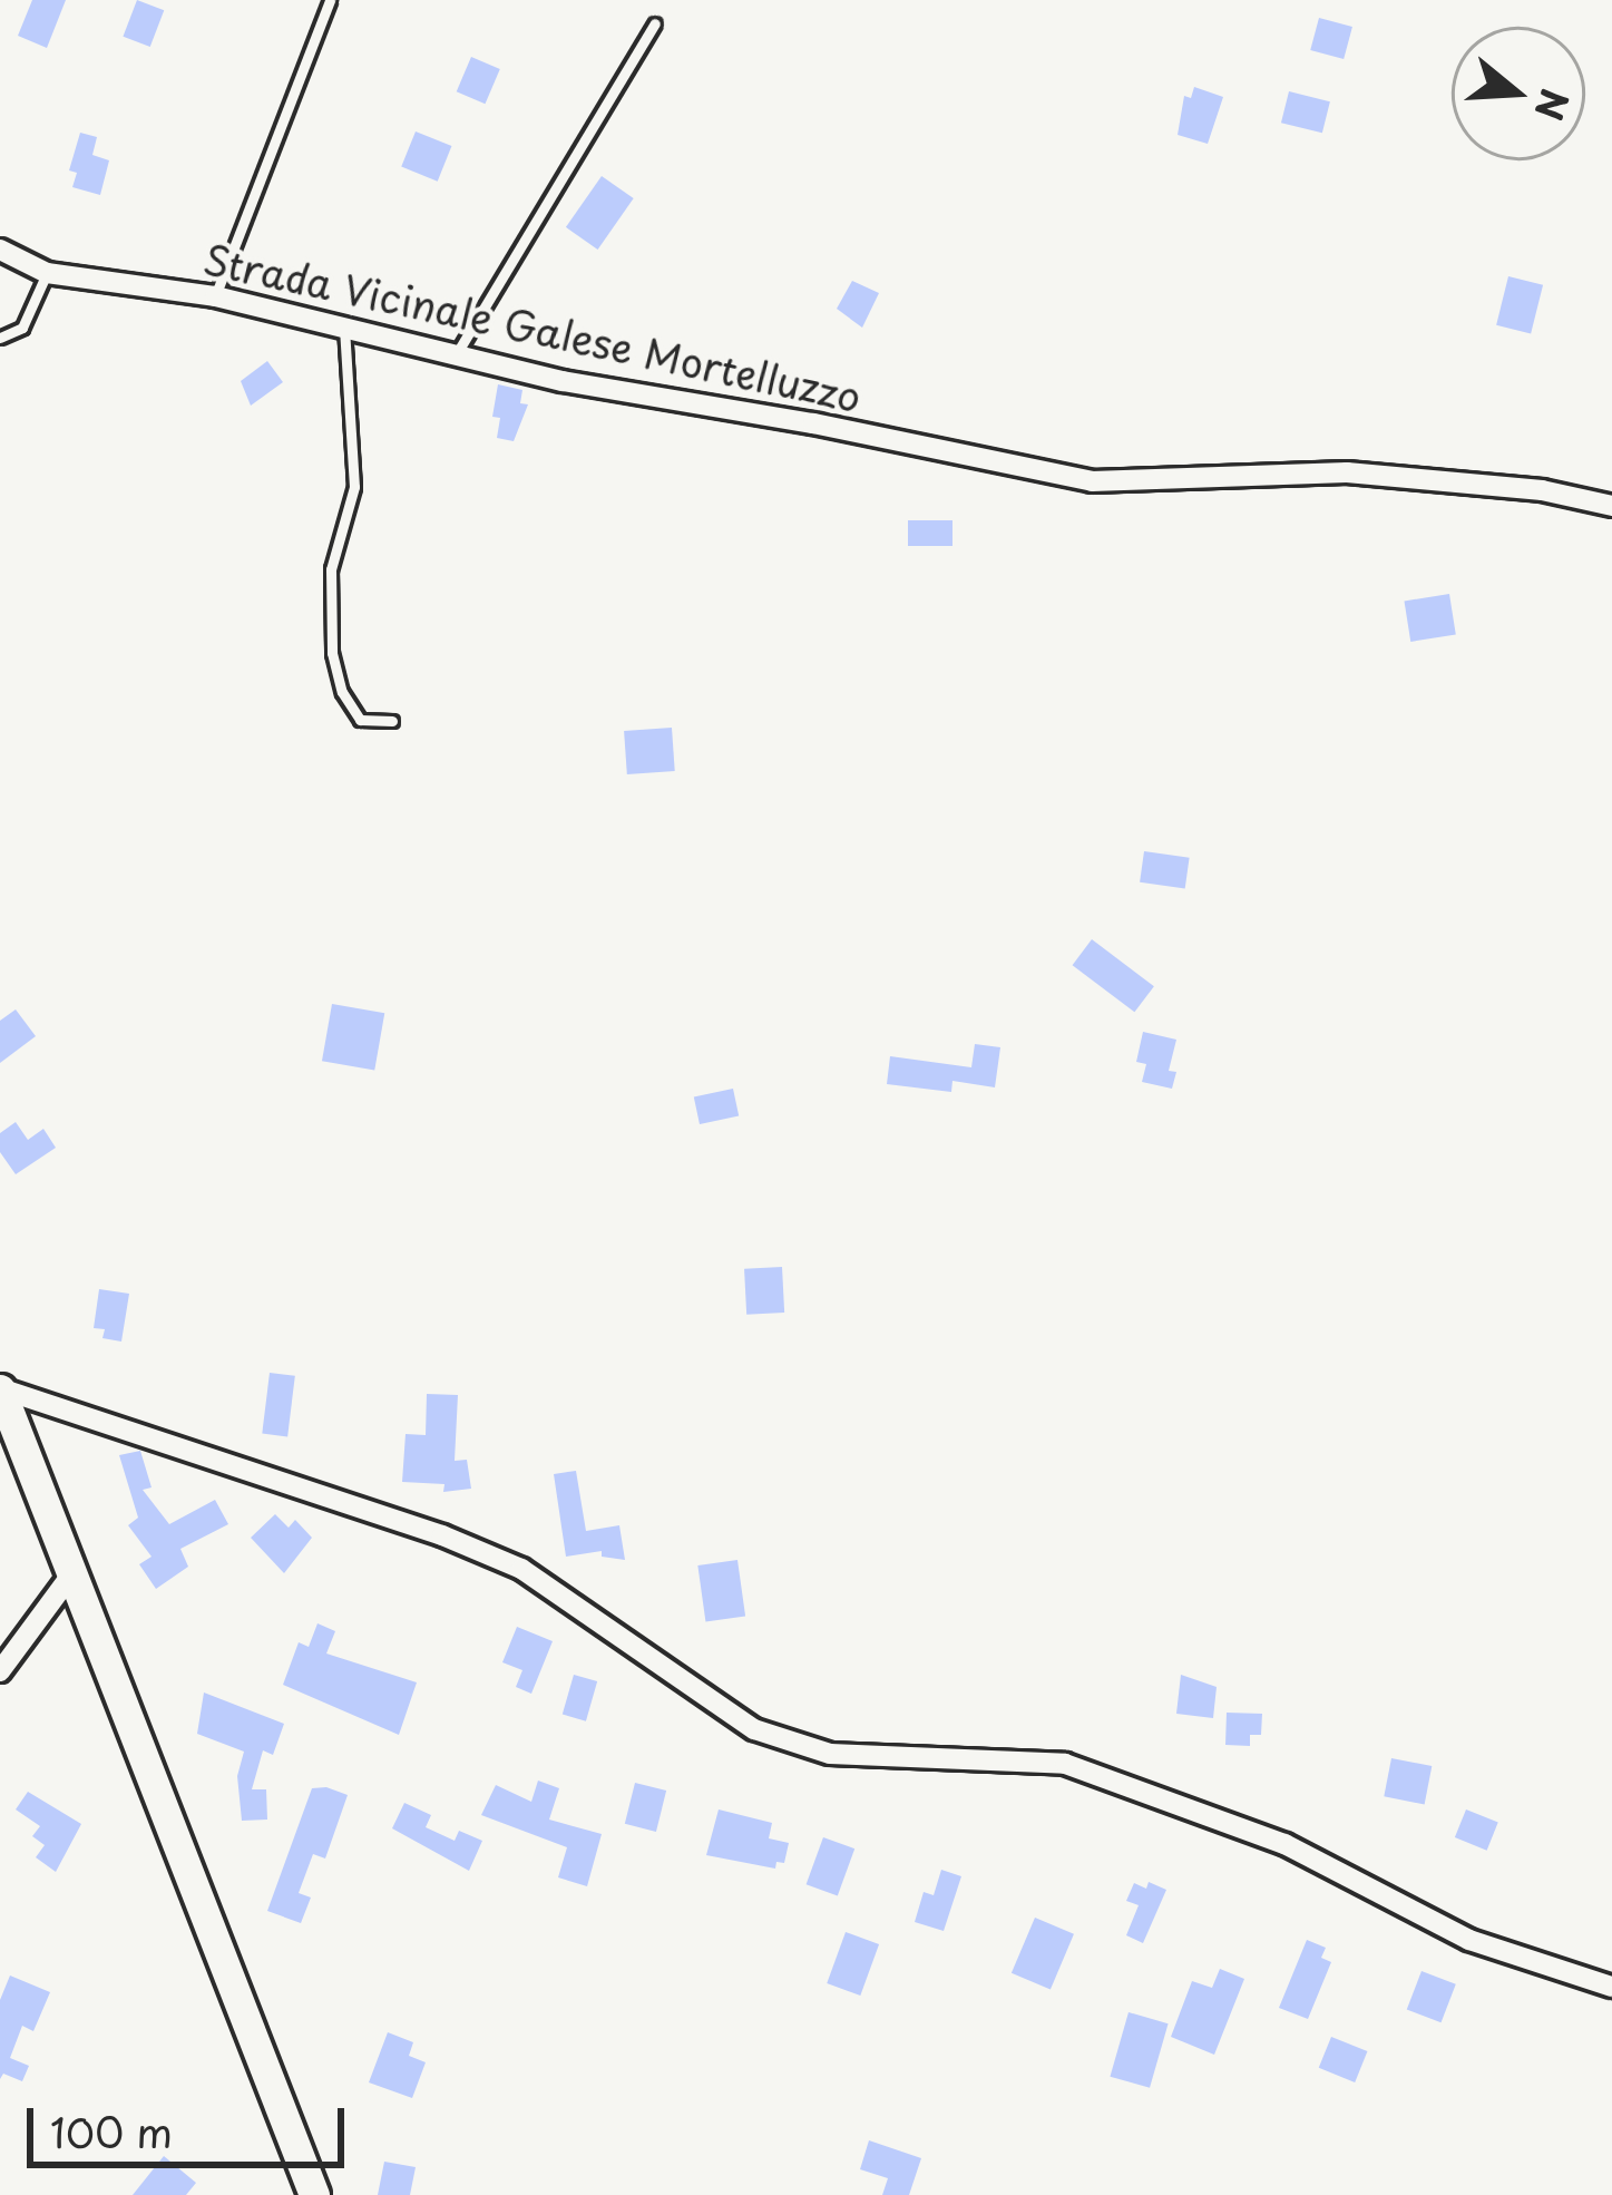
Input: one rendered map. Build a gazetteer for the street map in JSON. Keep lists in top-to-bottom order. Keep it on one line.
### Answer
{"streets":{"street":["Strada Vicinale Galese Mortelluzzo"]},"scale_bar":"100 m","north":"right"}
